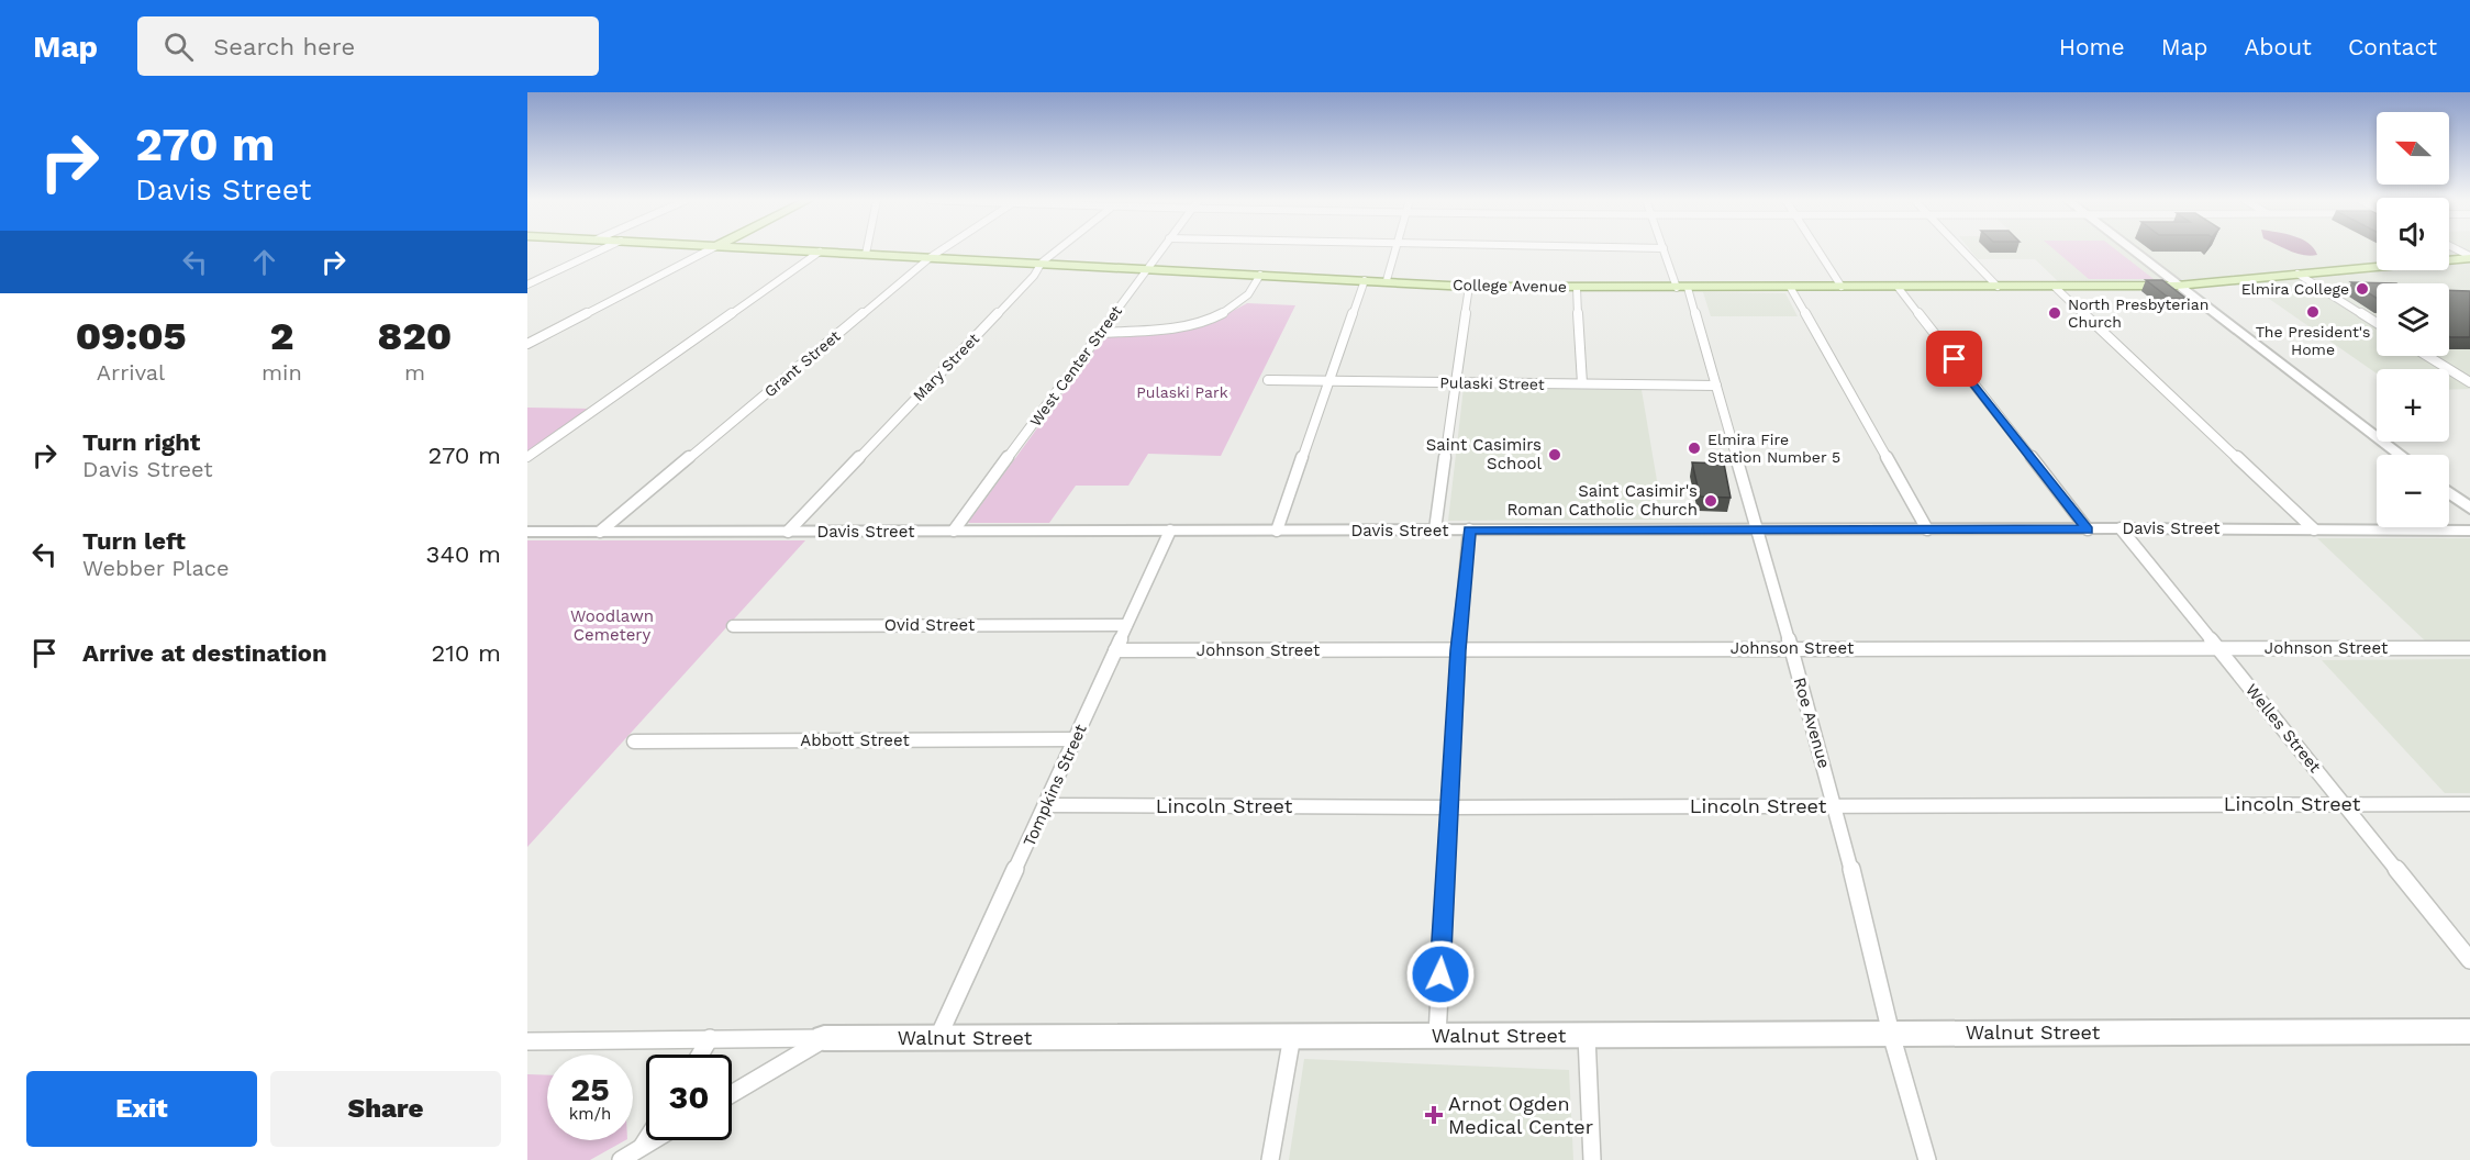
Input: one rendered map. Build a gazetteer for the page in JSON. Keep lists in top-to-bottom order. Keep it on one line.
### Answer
{"streets":{"main road":["College Avenue"],"street":["Grant Street","West Center Street","Mary Street","Pulaski Street","Davis Street","Ovid Street","Johnson Street","Roe Avenue","Welles Street","Abbott Street","Tompkins Street","Lincoln Street","Walnut Street"]},"crossings":[["College Avenue","Grant Street"],["College Avenue","West Center Street"],["College Avenue","Mary Street"],["College Avenue","Roe Avenue"],["Grant Street","Davis Street"],["West Center Street","Davis Street"],["Mary Street","Davis Street"],["Pulaski Street","Roe Avenue"],["Davis Street","Roe Avenue"],["Davis Street","Welles Street"],["Davis Street","Tompkins Street"],["Ovid Street","Tompkins Street"],["Johnson Street","Roe Avenue"],["Johnson Street","Welles Street"],["Johnson Street","Tompkins Street"],["Roe Avenue","Lincoln Street"],["Roe Avenue","Walnut Street"],["Welles Street","Lincoln Street"],["Abbott Street","Tompkins Street"],["Tompkins Street","Lincoln Street"],["Tompkins Street","Walnut Street"]],"parks":["Pulaski Park","Woodlawn Cemetery"],"places":{"other":["Elmira College","The President's Home","North Presbyterian Church","Elmira Fire Station Number 5","Saint Casimirs School","Saint Casimir's Roman Catholic Church"],"health":["Arnot Ogden Medical Center"]},"north":"left","page":{"header":"Map","search":"Search here","nav":["Home","Map","About","Contact"],"turn":["270 m","Davis Street"],"map_buttons":["+","−"],"eta":["09:05","Arrival","2","min","820","m"],"list":[{"name":"Turn right","note":"Davis Street","value":"270 m"},{"name":"Turn left","note":"Webber Place","value":"340 m"},{"name":"Arrive at destination","value":"210 m"}],"speed":"25 km/h","limit":"30","buttons":["Exit","Share"]}}
